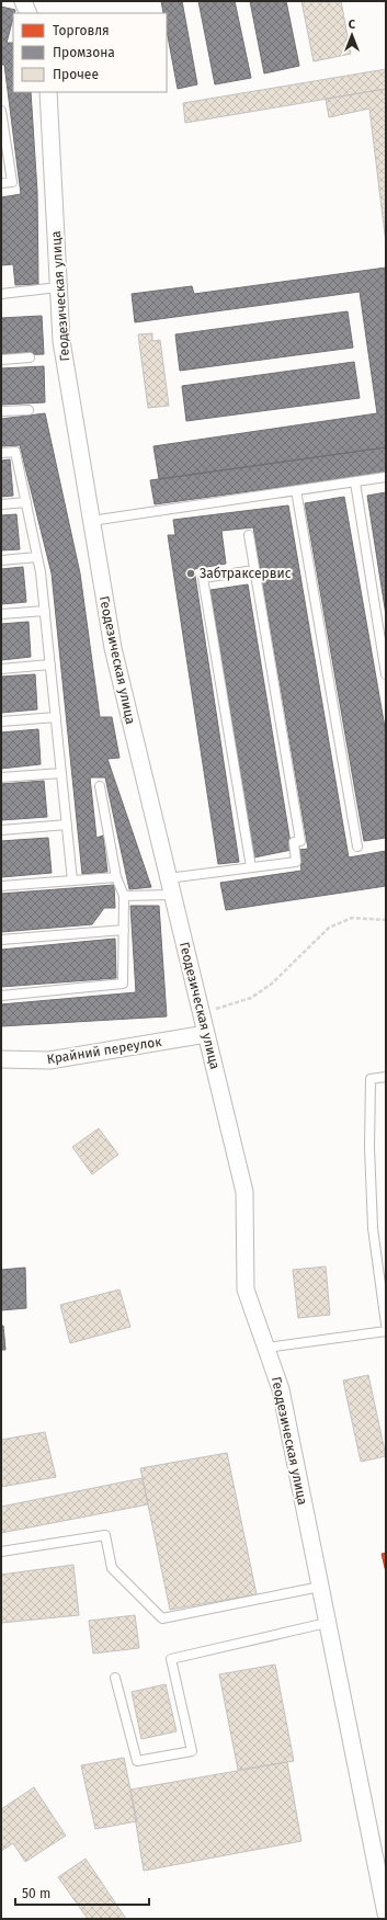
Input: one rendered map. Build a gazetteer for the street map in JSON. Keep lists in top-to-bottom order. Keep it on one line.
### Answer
{"streets":{"street":["Геодезическая улица","Крайний переулок"]},"crossings":[["Геодезическая улица","Крайний переулок"]],"places":["Забтраксервис"],"legend":["Торговля","Промзона","Прочее"],"scale_bar":"50 m","north":"top"}
